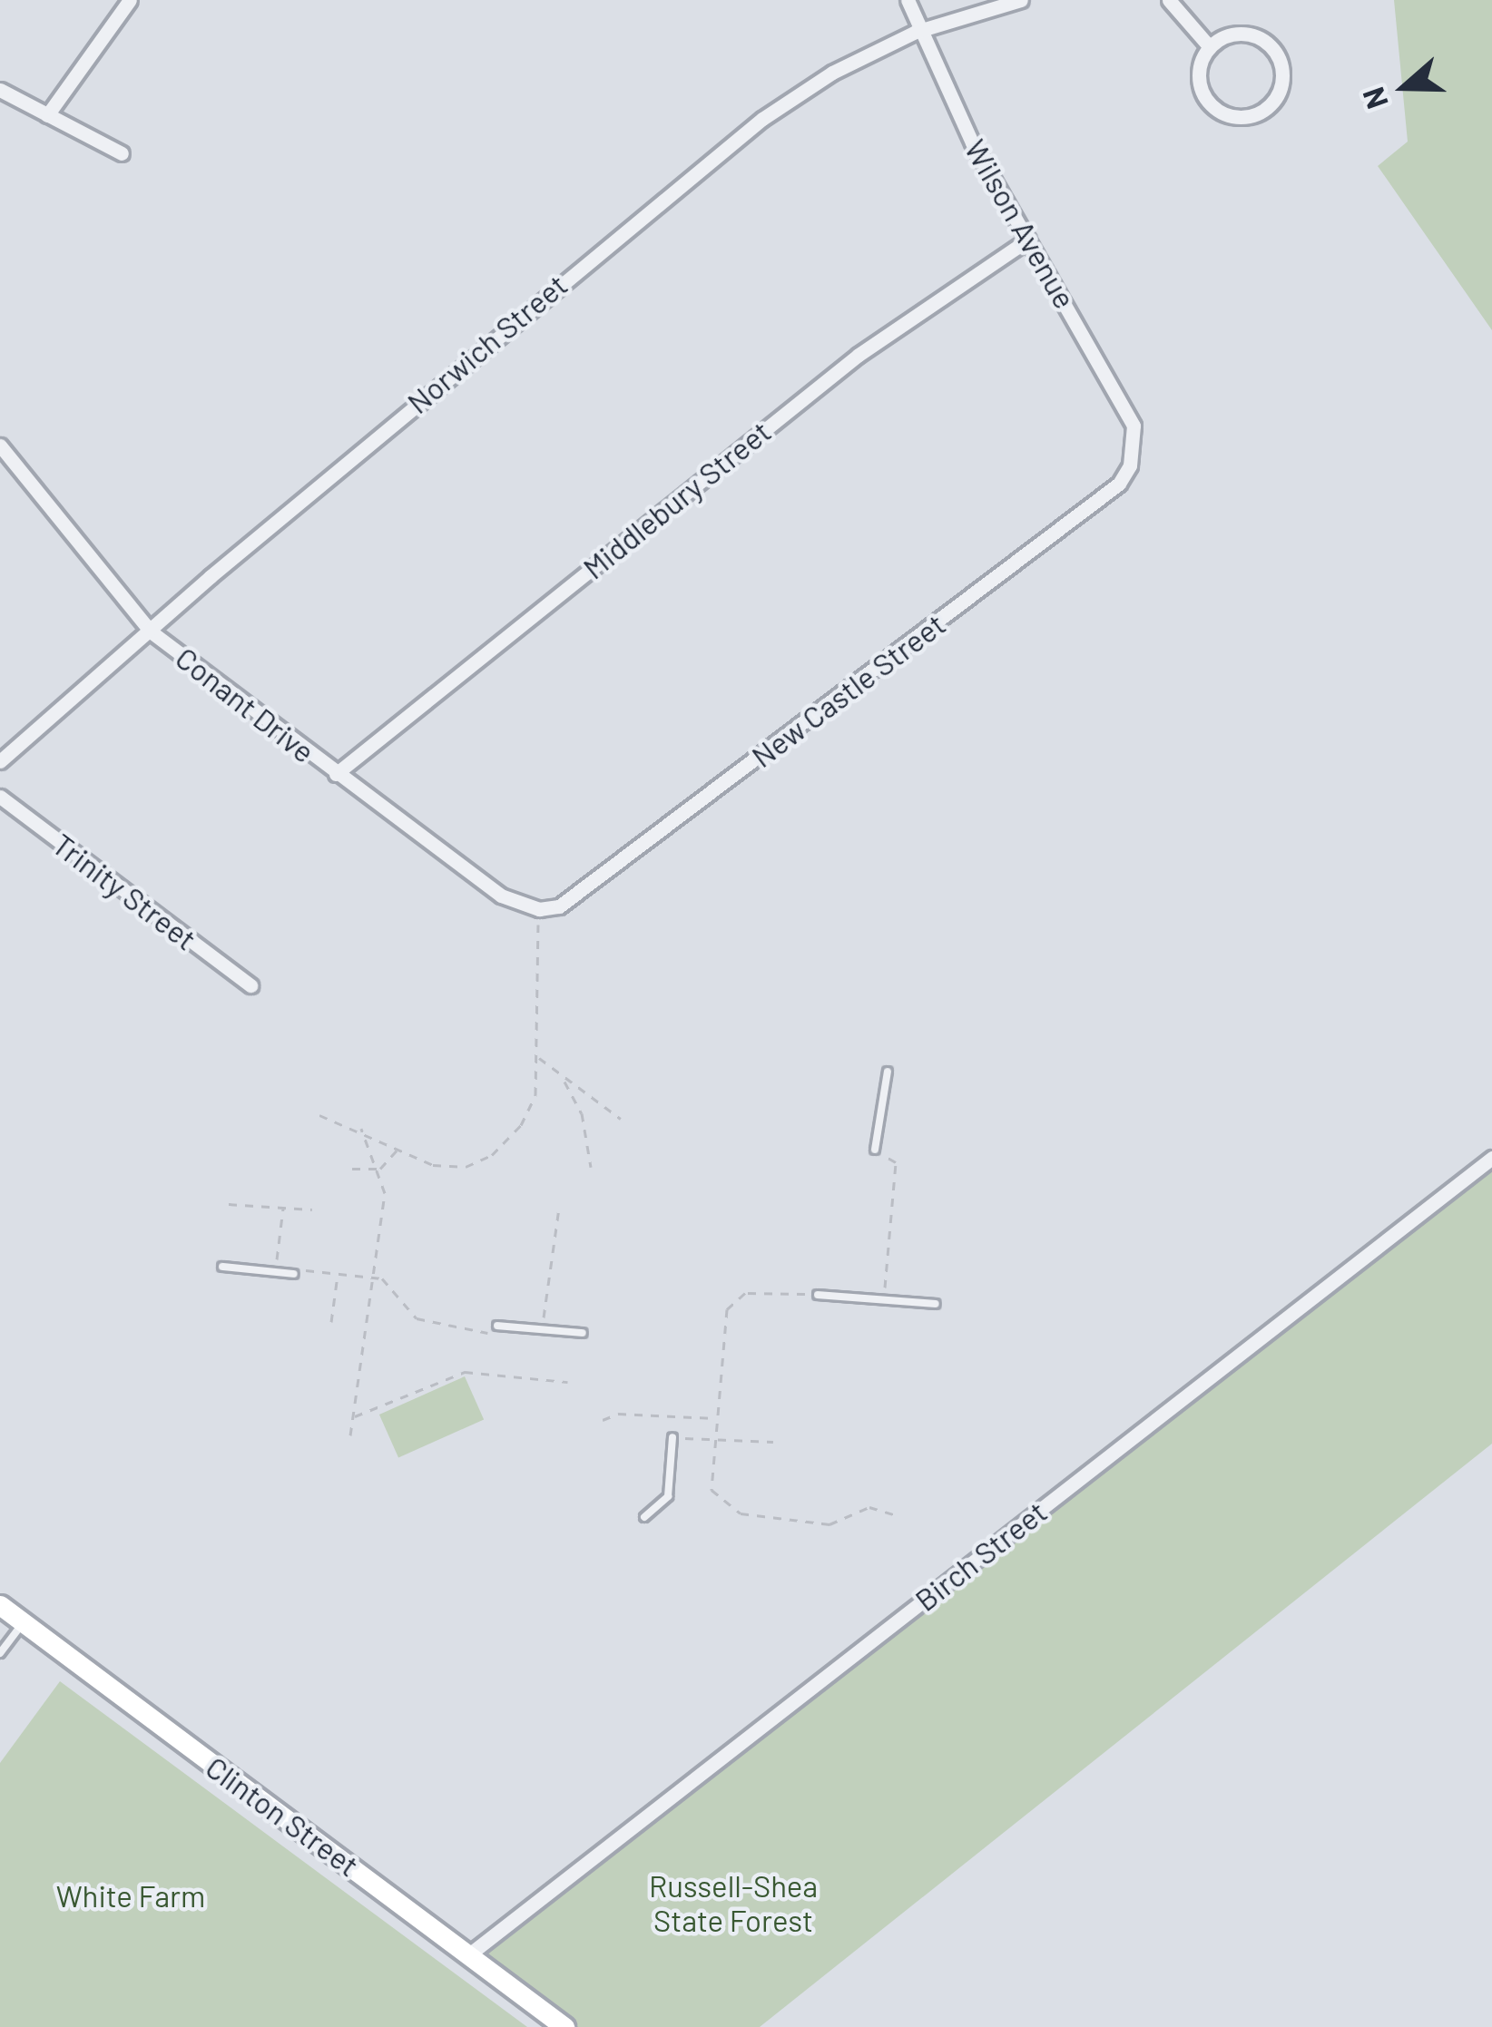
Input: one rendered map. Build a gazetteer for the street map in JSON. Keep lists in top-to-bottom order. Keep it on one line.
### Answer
{"streets":{"main road":["Clinton Street"],"street":["Wilson Avenue","Norwich Street","Middlebury Street","New Castle Street","Conant Drive","Trinity Street","Birch Street"]},"crossings":[["Wilson Avenue","Norwich Street"],["Wilson Avenue","Middlebury Street"],["Wilson Avenue","New Castle Street"],["Norwich Street","Conant Drive"],["Middlebury Street","Conant Drive"],["New Castle Street","Conant Drive"],["Birch Street","Clinton Street"]],"parks":["Russell-Shea State Forest","White Farm"],"north":"left"}
